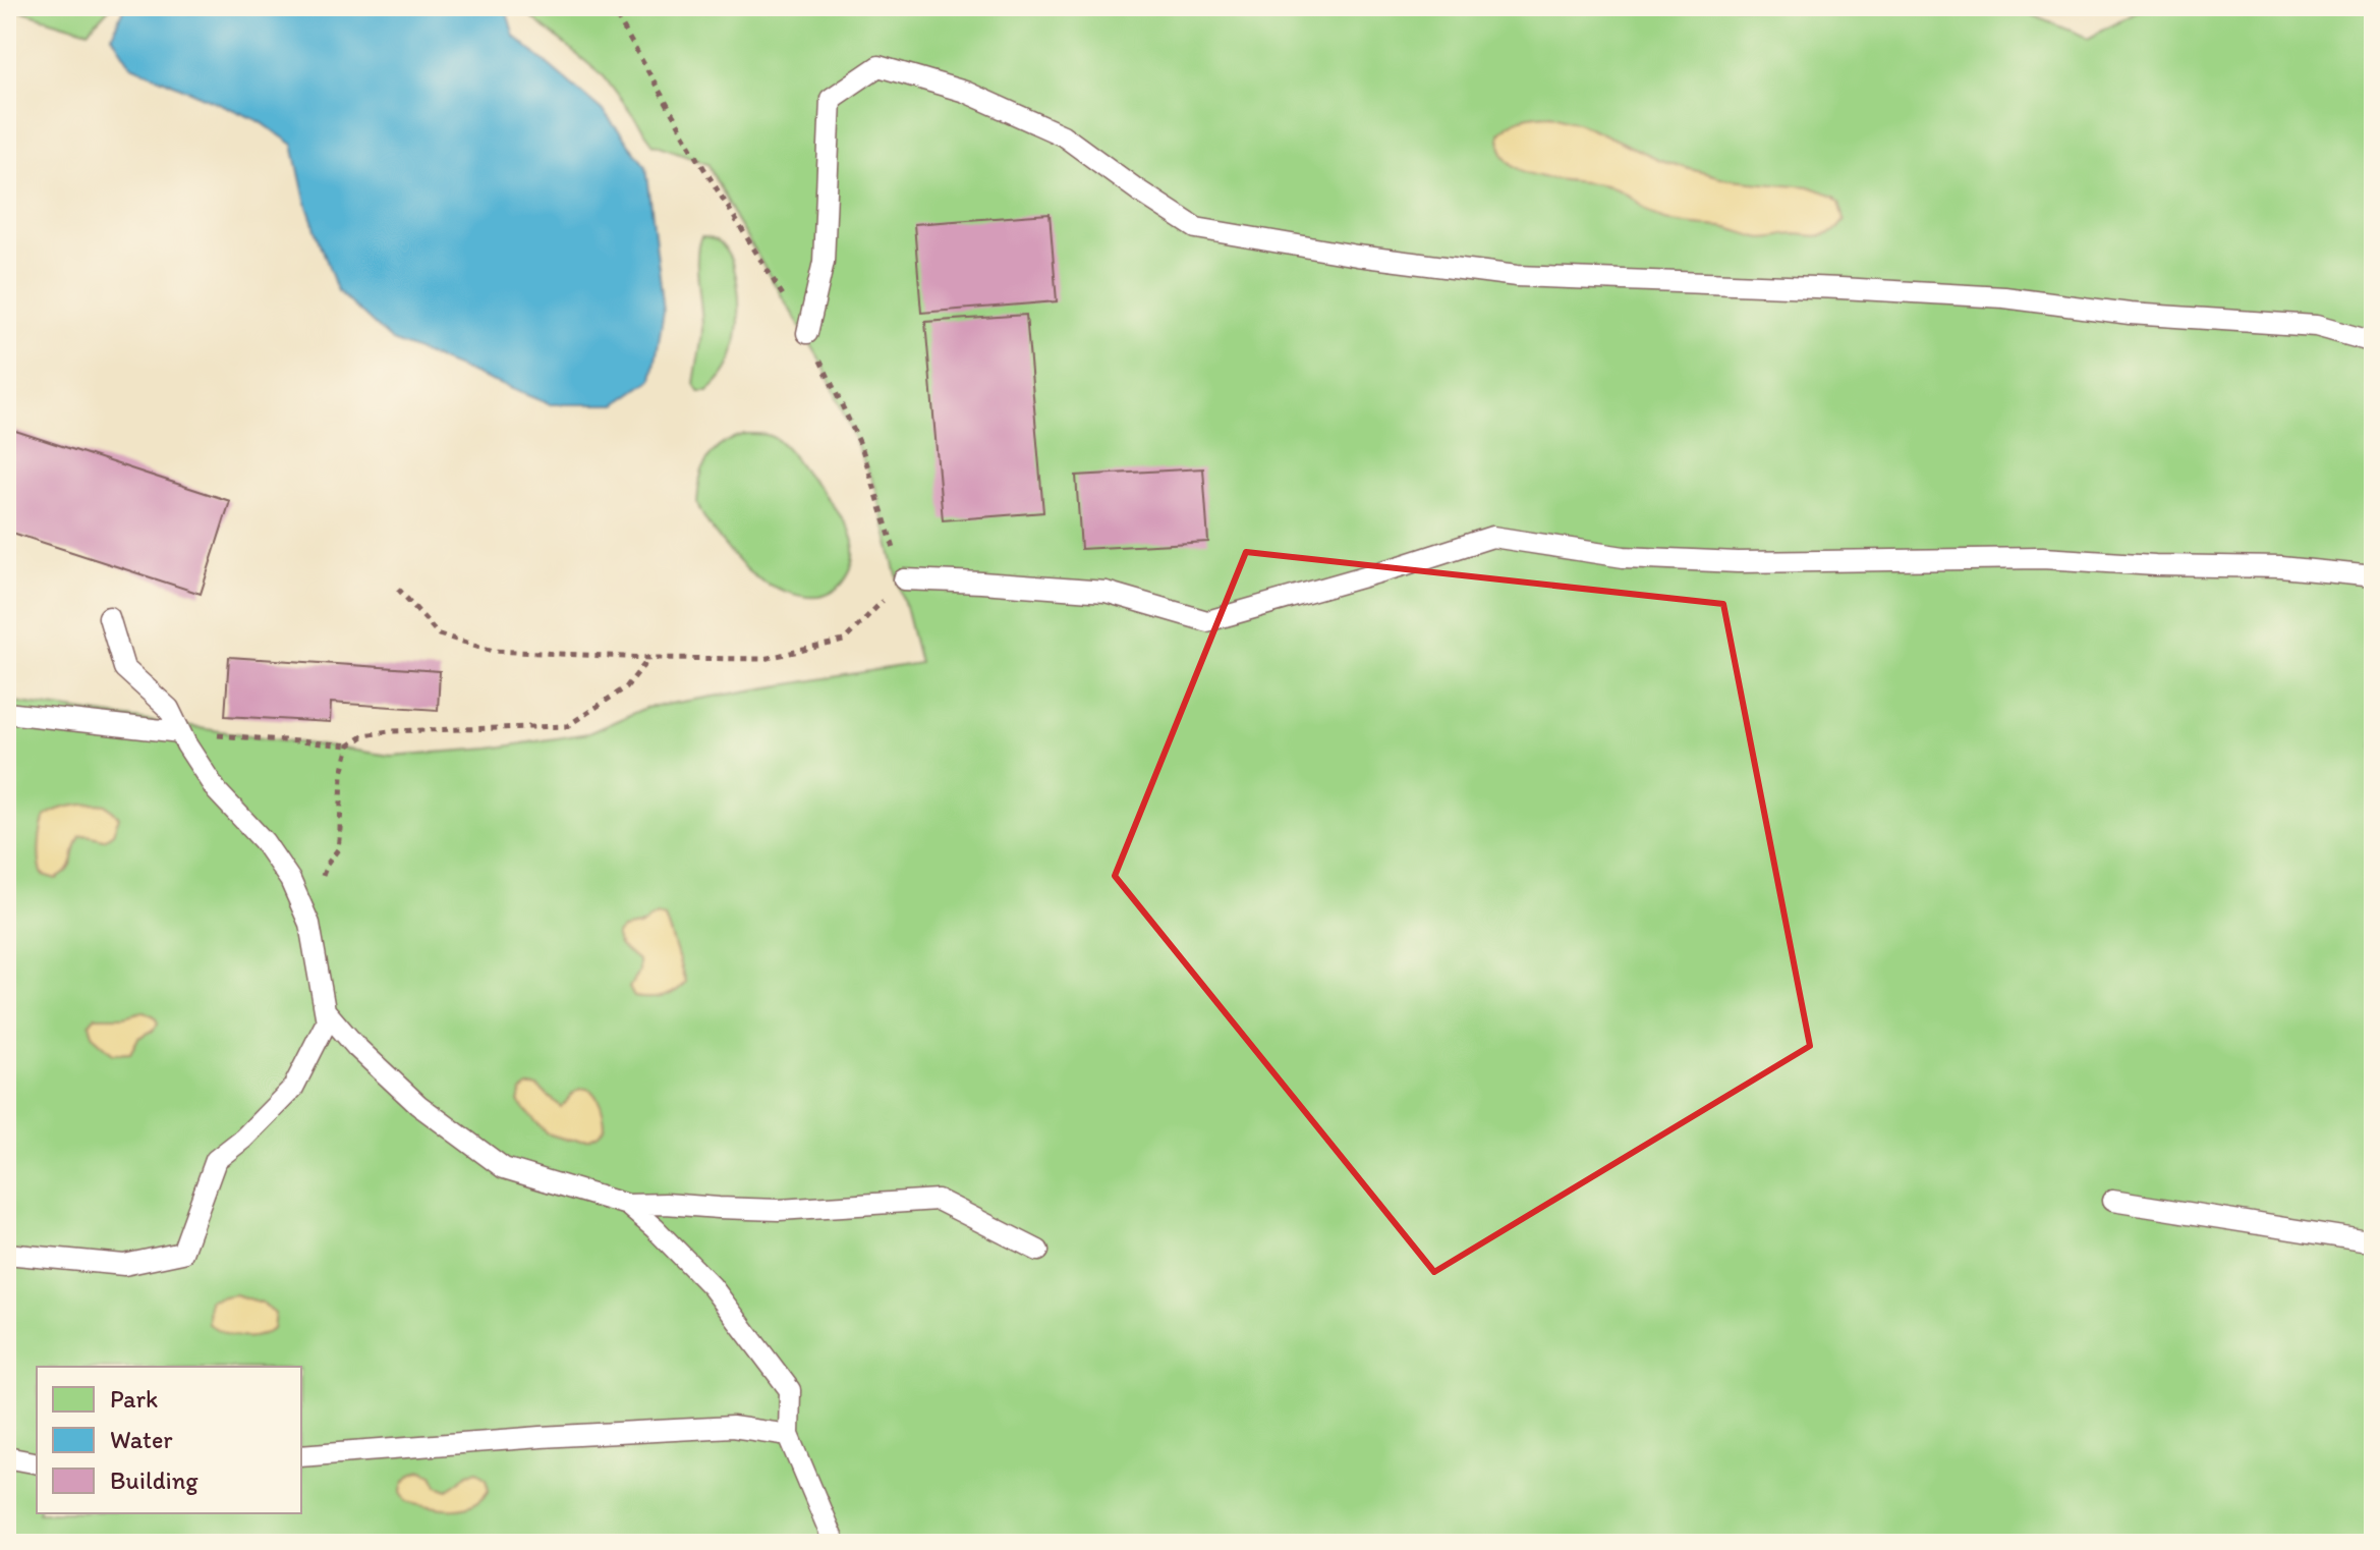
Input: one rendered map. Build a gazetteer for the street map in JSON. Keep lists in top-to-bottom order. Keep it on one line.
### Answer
{"legend":["Park","Water","Building"]}
